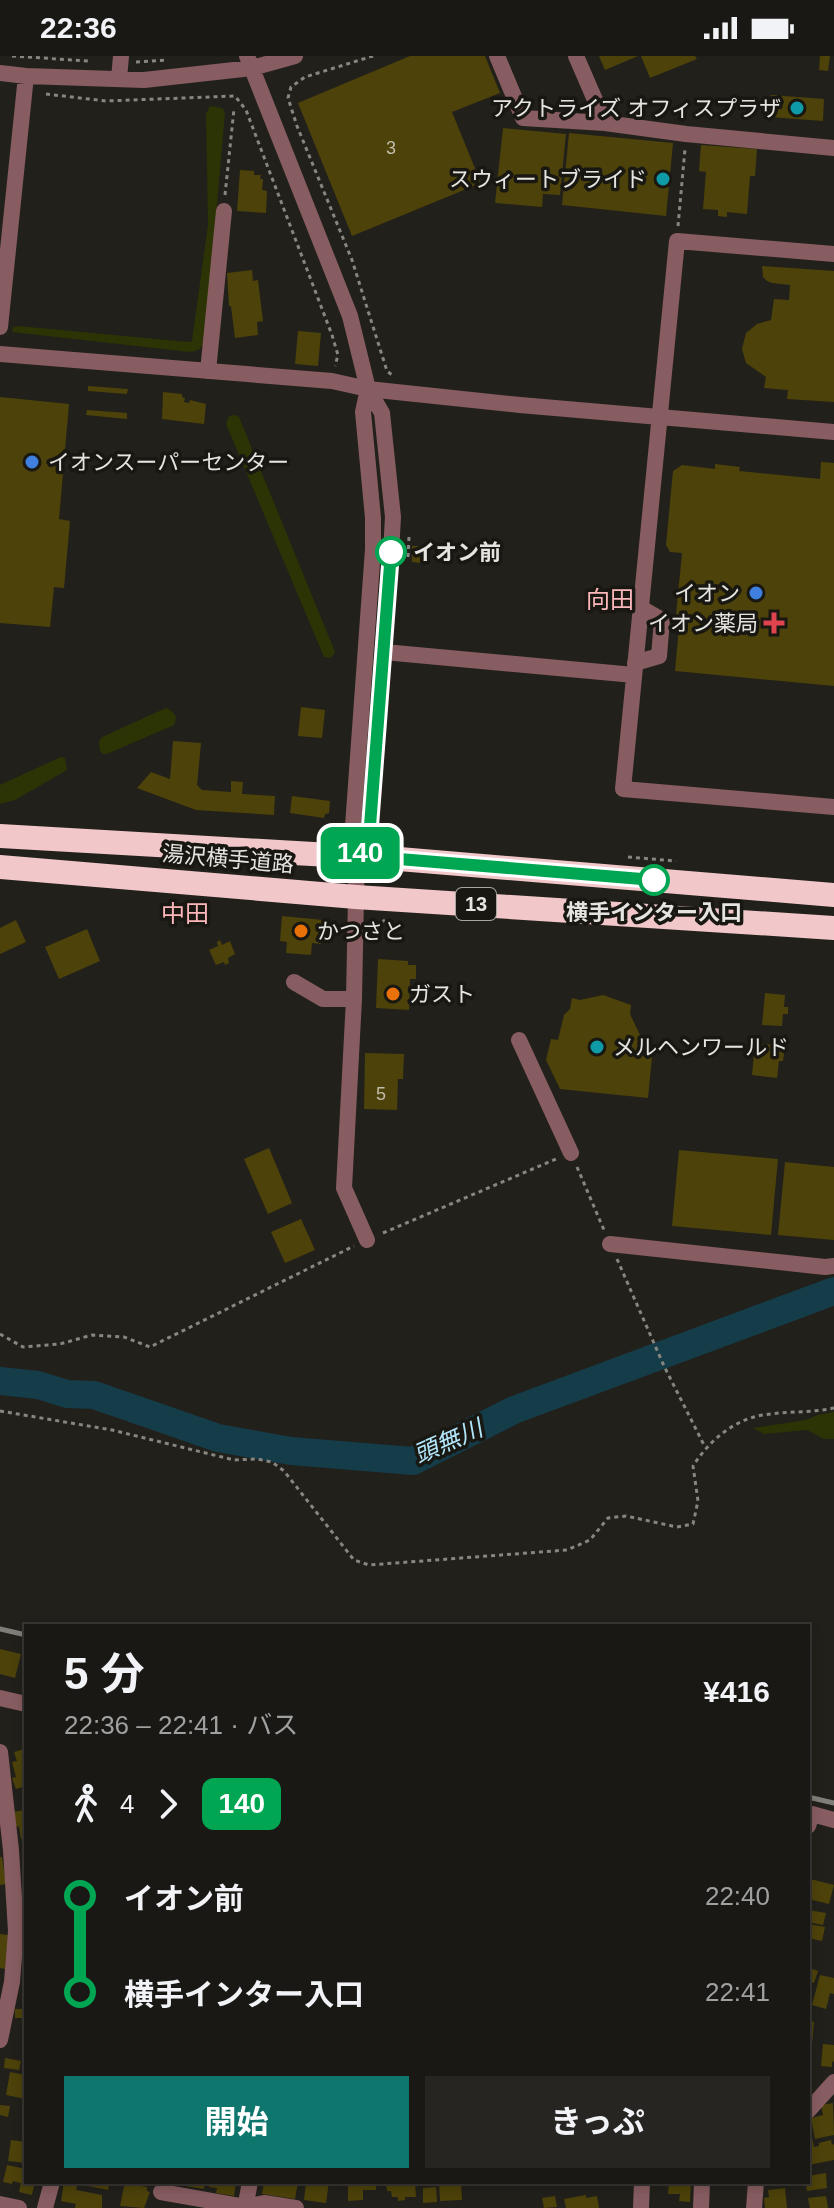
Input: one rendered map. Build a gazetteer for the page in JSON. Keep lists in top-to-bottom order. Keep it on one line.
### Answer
{"streets":{"highway":["湯沢横手道路","13"]},"districts":["向田","中田"],"water":["頭無川"],"places":{"other":["アクトライズ オフィスプラザ","スウィートブライド","イオンスーパーセンター","イオン前","イオン","横手インター入口","かつさと","ガスト","メルヘンワールド"],"health":["イオン薬局"]},"lines":["bus line 140"],"house_numbers":["3","5"],"page":{"status":"22:36","on_map":"140","heading":["5 分","22:36 – 22:41 · バス","¥416"],"legs":["4","140"],"list":[{"name":"イオン前","value":"22:40"},{"name":"横手インター入口","value":"22:41"}],"buttons":["開始","きっぷ"]}}
